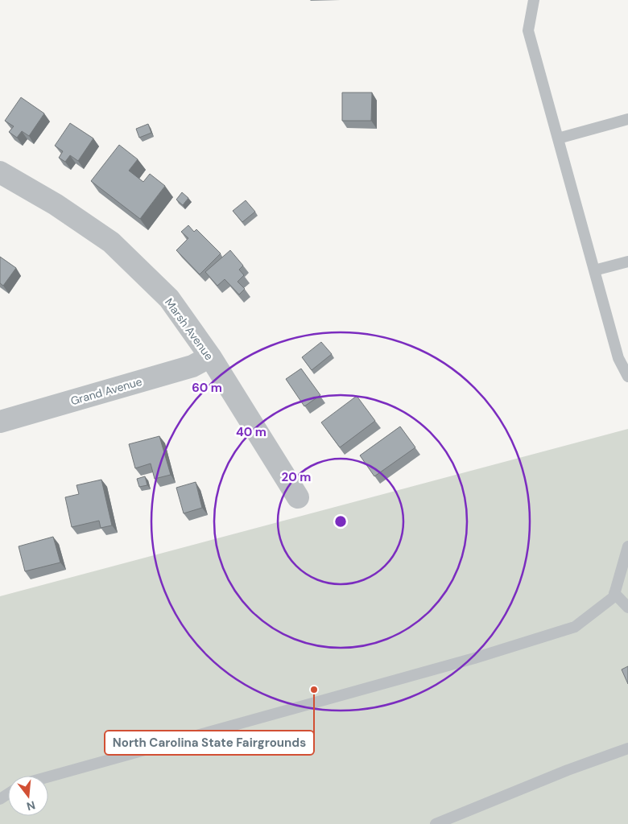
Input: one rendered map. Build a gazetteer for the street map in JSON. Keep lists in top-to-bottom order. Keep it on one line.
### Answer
{"streets":{"street":["Marsh Avenue","Grand Avenue"]},"crossings":[["Marsh Avenue","Grand Avenue"]],"places":["North Carolina State Fairgrounds"],"north":"bottom","rings":["60 m","40 m","20 m"]}
